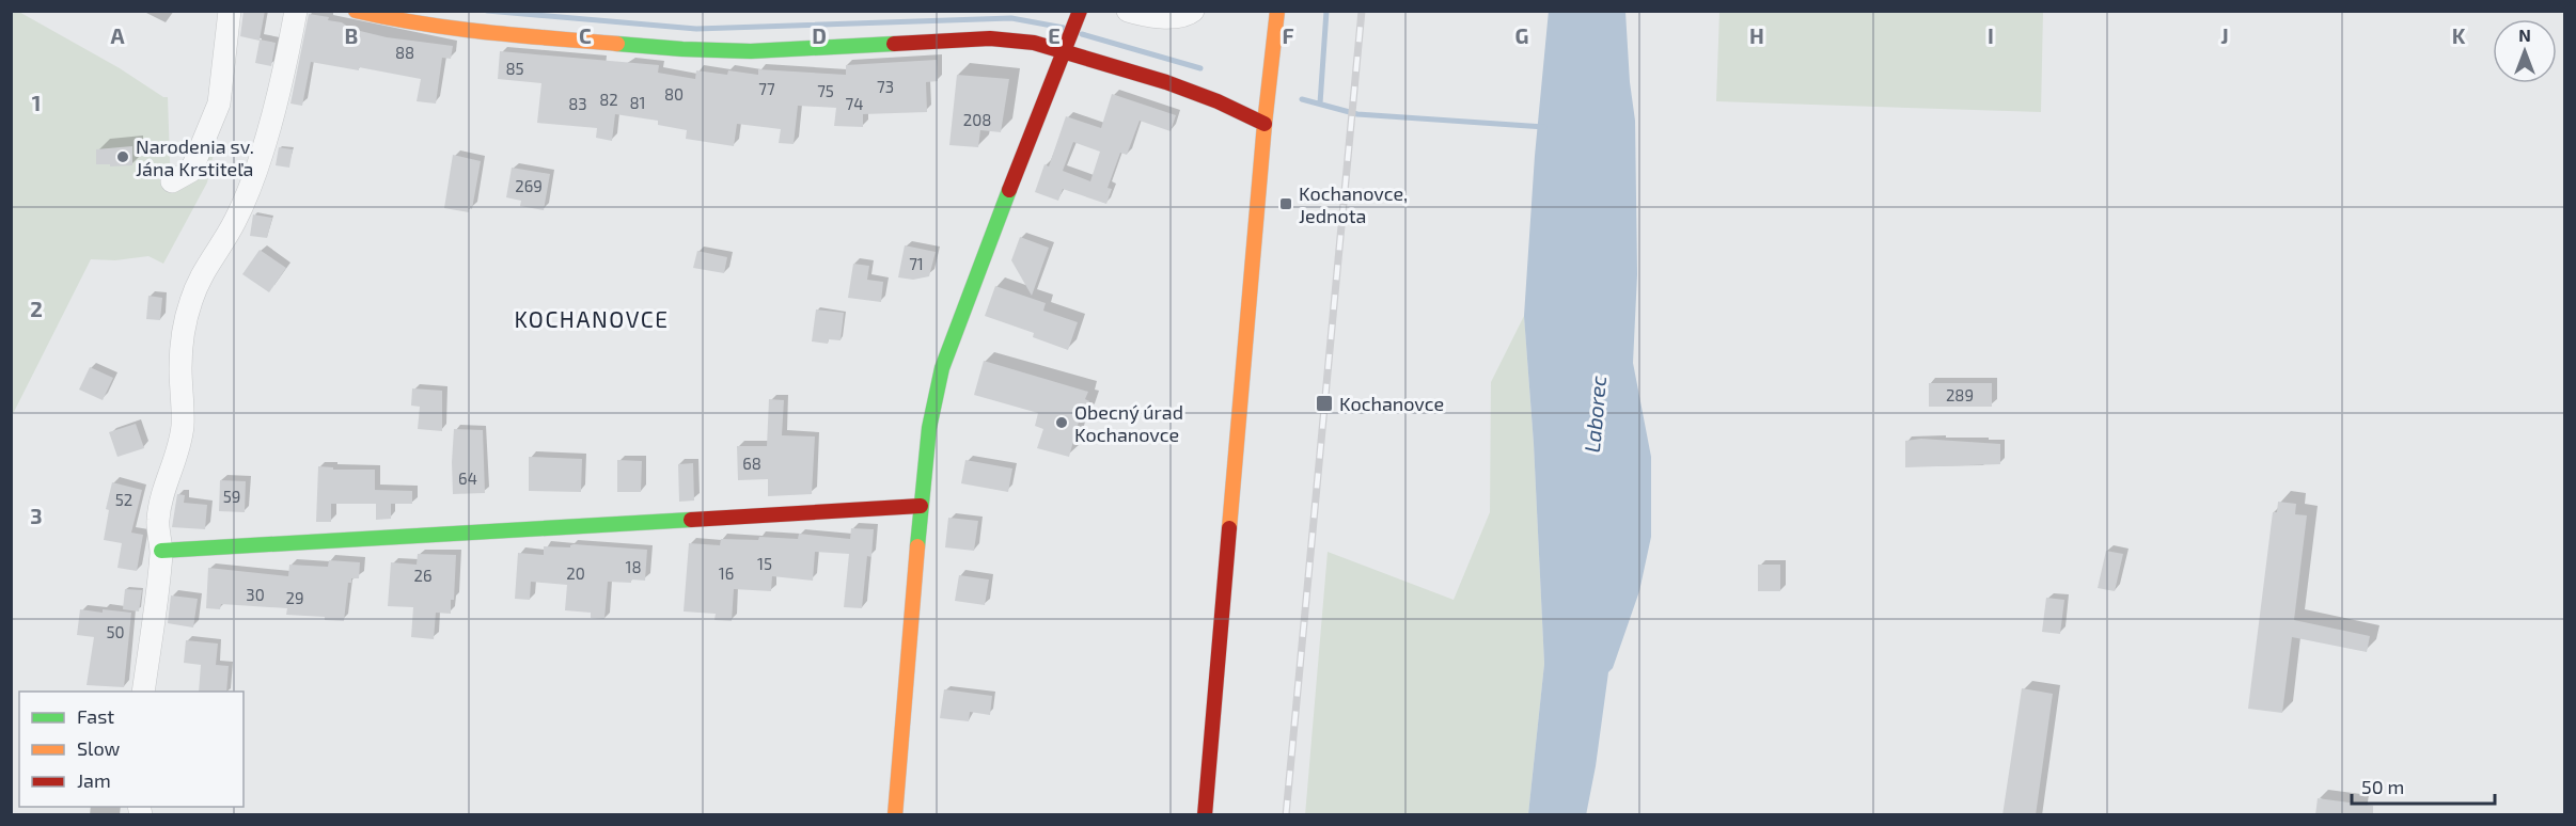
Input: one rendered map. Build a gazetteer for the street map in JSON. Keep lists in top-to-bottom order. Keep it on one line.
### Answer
{"districts":["KOCHANOVCE"],"water":["Laborec"],"places":{"other":["Narodenia sv. Jána Krstiteľa","Obecný úrad Kochanovce"],"transit":["Kochanovce, Jednota","Kochanovce"]},"house_numbers":["88","85","73","77","75","80","82","81","83","74","208","269","71","289","68","64","59","52","15","18","20","16","26","30","29","50"],"legend":["Fast","Slow","Jam"],"scale_bar":"50 m","north":"top","grid":{"columns":["A","B","C","D","E","F","G","H","I","J","K"],"rows":["1","2","3"]}}
